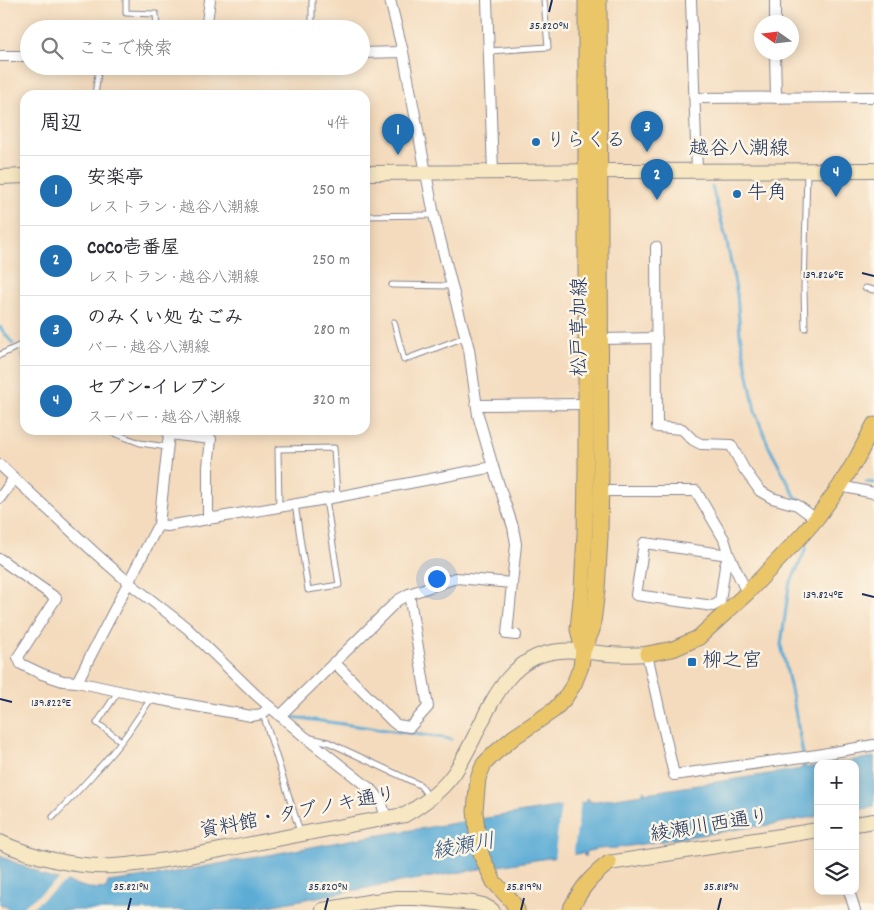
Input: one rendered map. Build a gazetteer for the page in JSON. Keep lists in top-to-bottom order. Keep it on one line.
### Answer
{"streets":{"main road":["松戸草加線"],"street":["越谷八潮線","資料館・タブノキ通り","綾瀬川西通り"]},"crossings":[["越谷八潮線","松戸草加線"],["松戸草加線","資料館・タブノキ通り"]],"water":["綾瀬川"],"places":{"other":["りらくる","牛角"],"transit":["柳之宮"]},"north":"left","page":{"search":"ここで検索","heading":["周辺","4件"],"pins":["3","1","4","2"],"list":[{"mark":"1","name":"安楽亭","note":"レストラン · 越谷八潮線","value":"250 m"},{"mark":"2","name":"CoCo壱番屋","note":"レストラン · 越谷八潮線","value":"250 m"},{"mark":"3","name":"のみくい処 なごみ","note":"バー · 越谷八潮線","value":"280 m"},{"mark":"4","name":"セブン-イレブン","note":"スーパー · 越谷八潮線","value":"320 m"}],"map_buttons":["+","−"]},"coordinates":["35.820°N","139.826°E","139.824°E","139.822°E","35.821°N","35.819°N","35.818°N"]}
